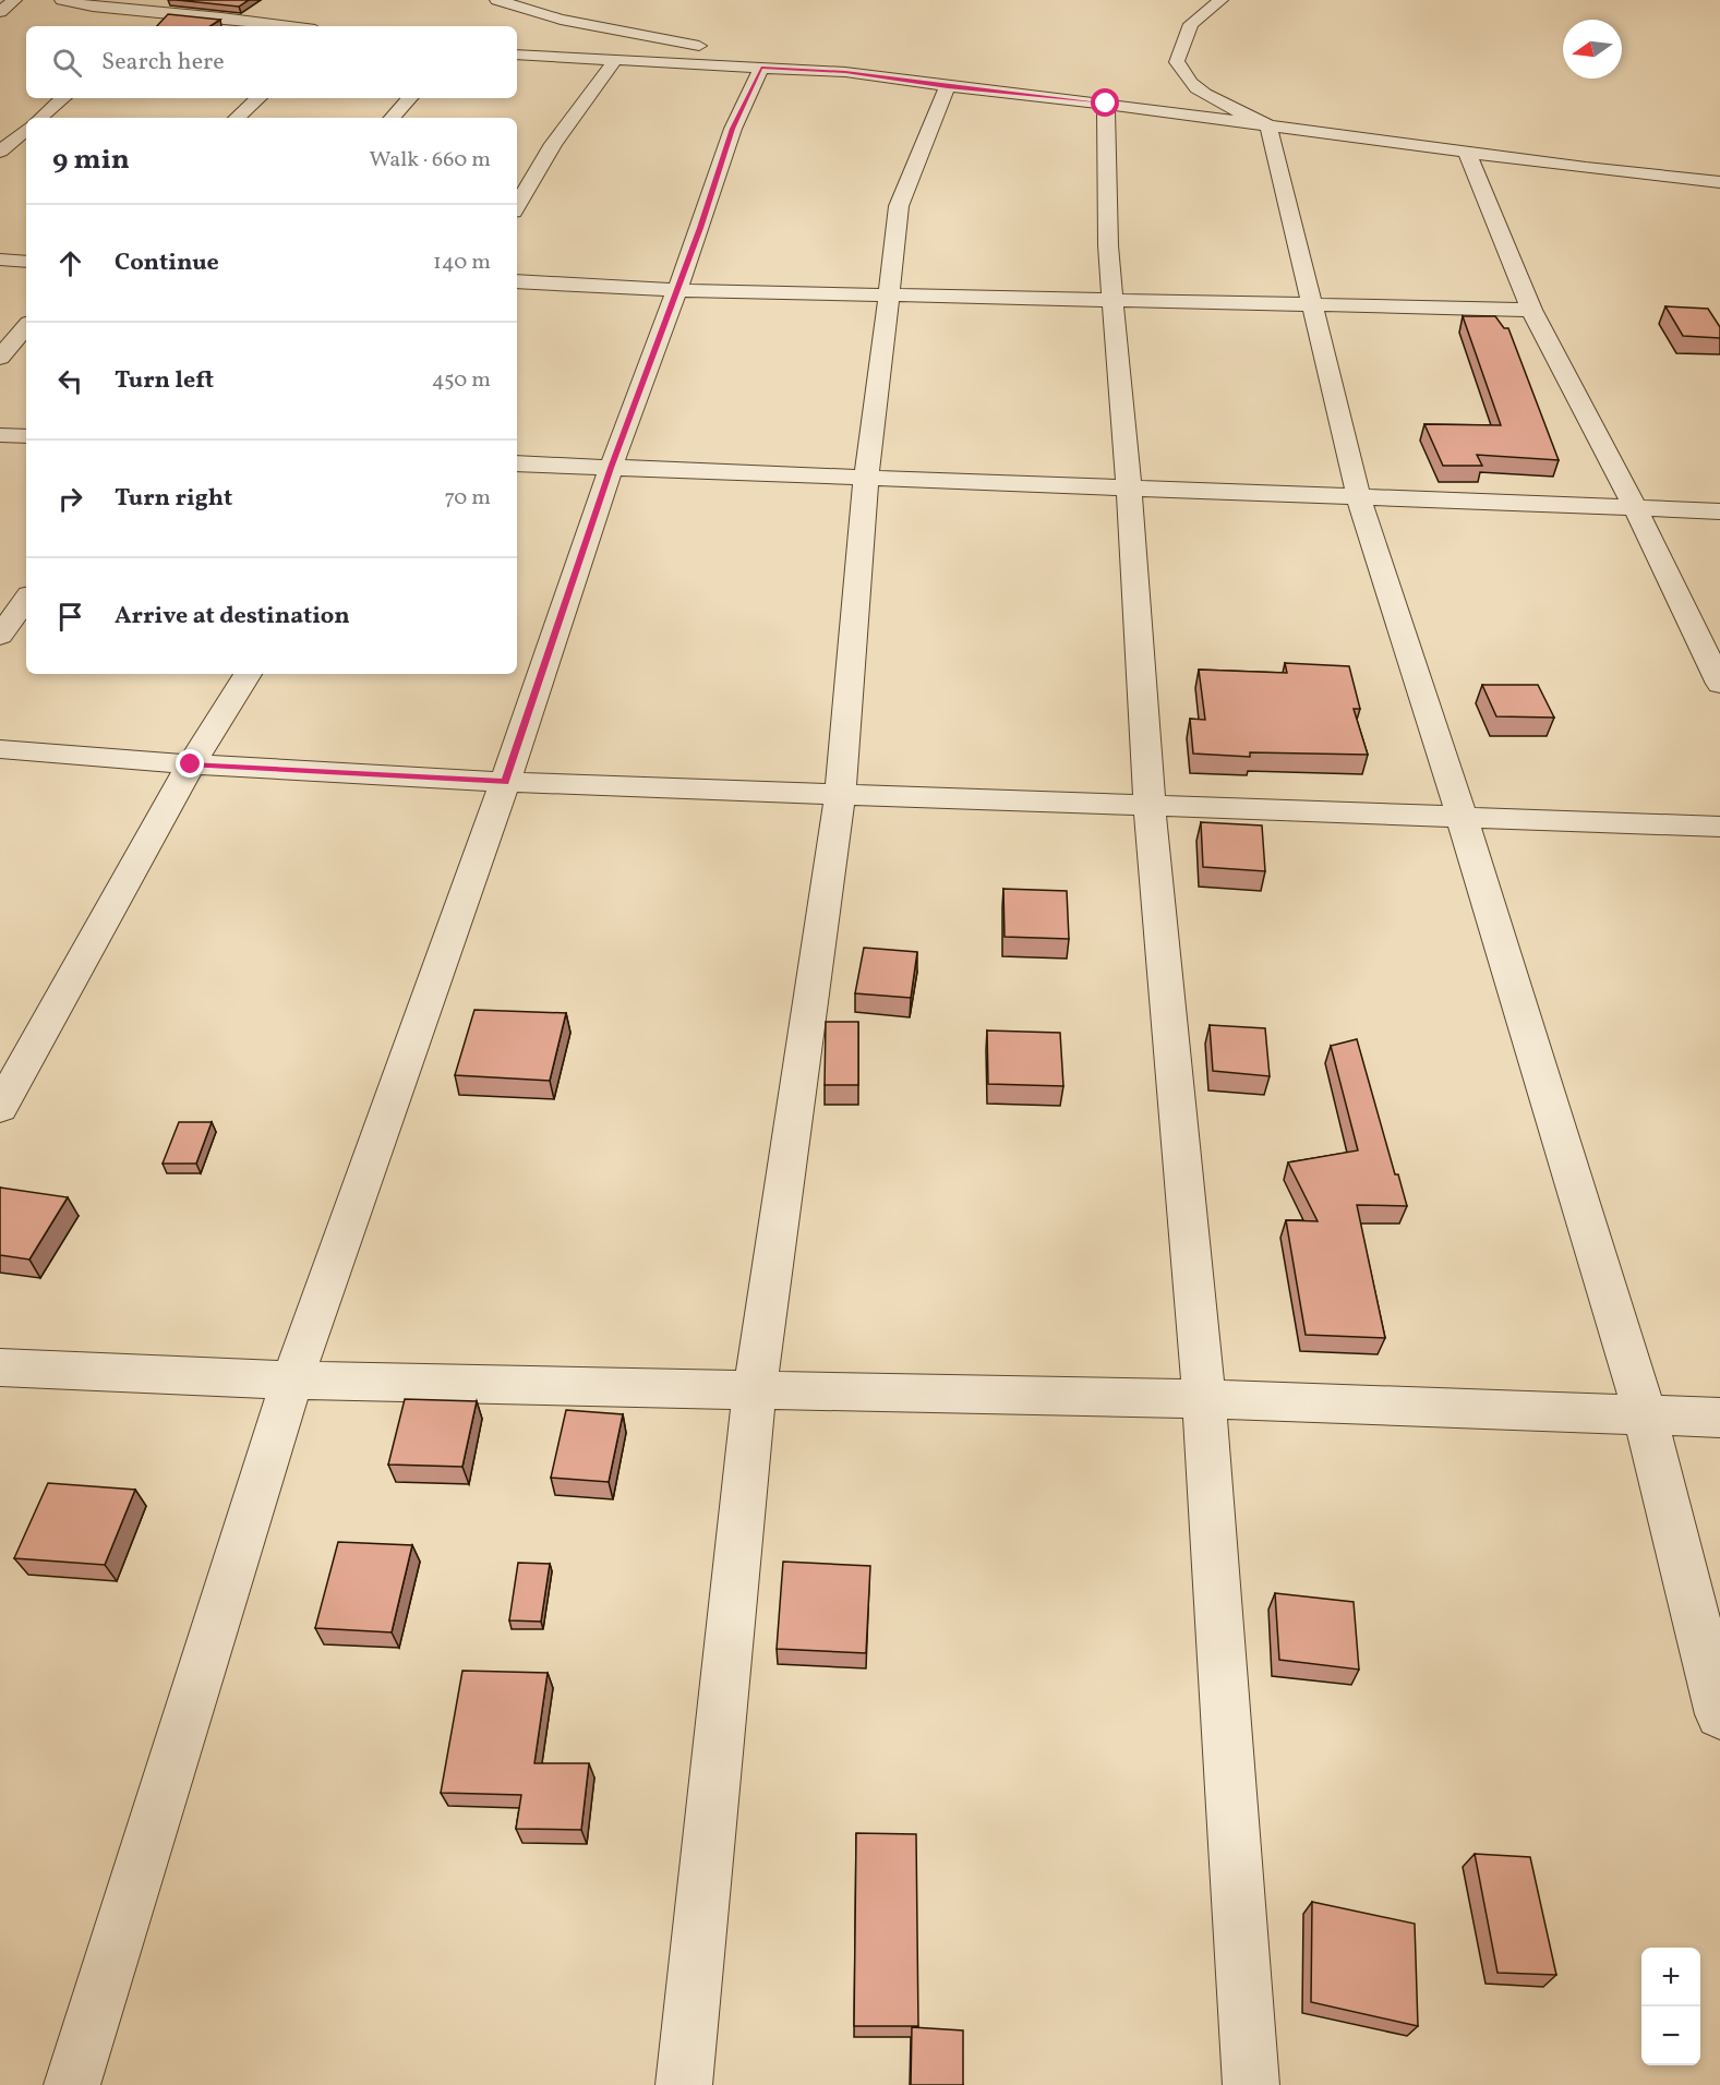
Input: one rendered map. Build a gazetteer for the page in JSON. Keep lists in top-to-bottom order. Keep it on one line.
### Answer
{"north":"left","page":{"search":"Search here","heading":["9 min","Walk · 660 m"],"list":[["Continue","140 m"],["Turn left","450 m"],["Turn right","70 m"],"Arrive at destination"],"map_buttons":["+","−"]}}
